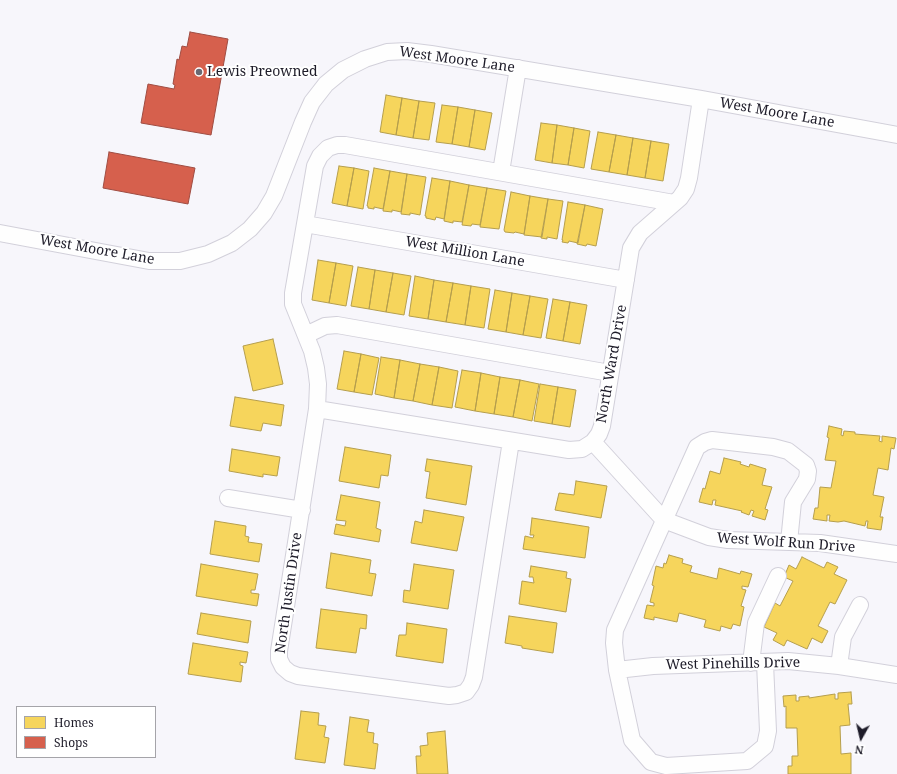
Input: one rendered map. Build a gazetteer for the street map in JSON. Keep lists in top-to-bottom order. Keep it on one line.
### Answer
{"streets":{"street":["West Moore Lane","West Million Lane","North Ward Drive","West Wolf Run Drive","North Justin Drive","West Pinehills Drive"]},"crossings":[["West Moore Lane","North Ward Drive"],["West Million Lane","North Ward Drive"],["West Million Lane","North Justin Drive"],["North Ward Drive","West Wolf Run Drive"],["North Ward Drive","North Justin Drive"]],"places":["Lewis Preowned"],"legend":["Homes","Shops"],"north":"bottom"}
